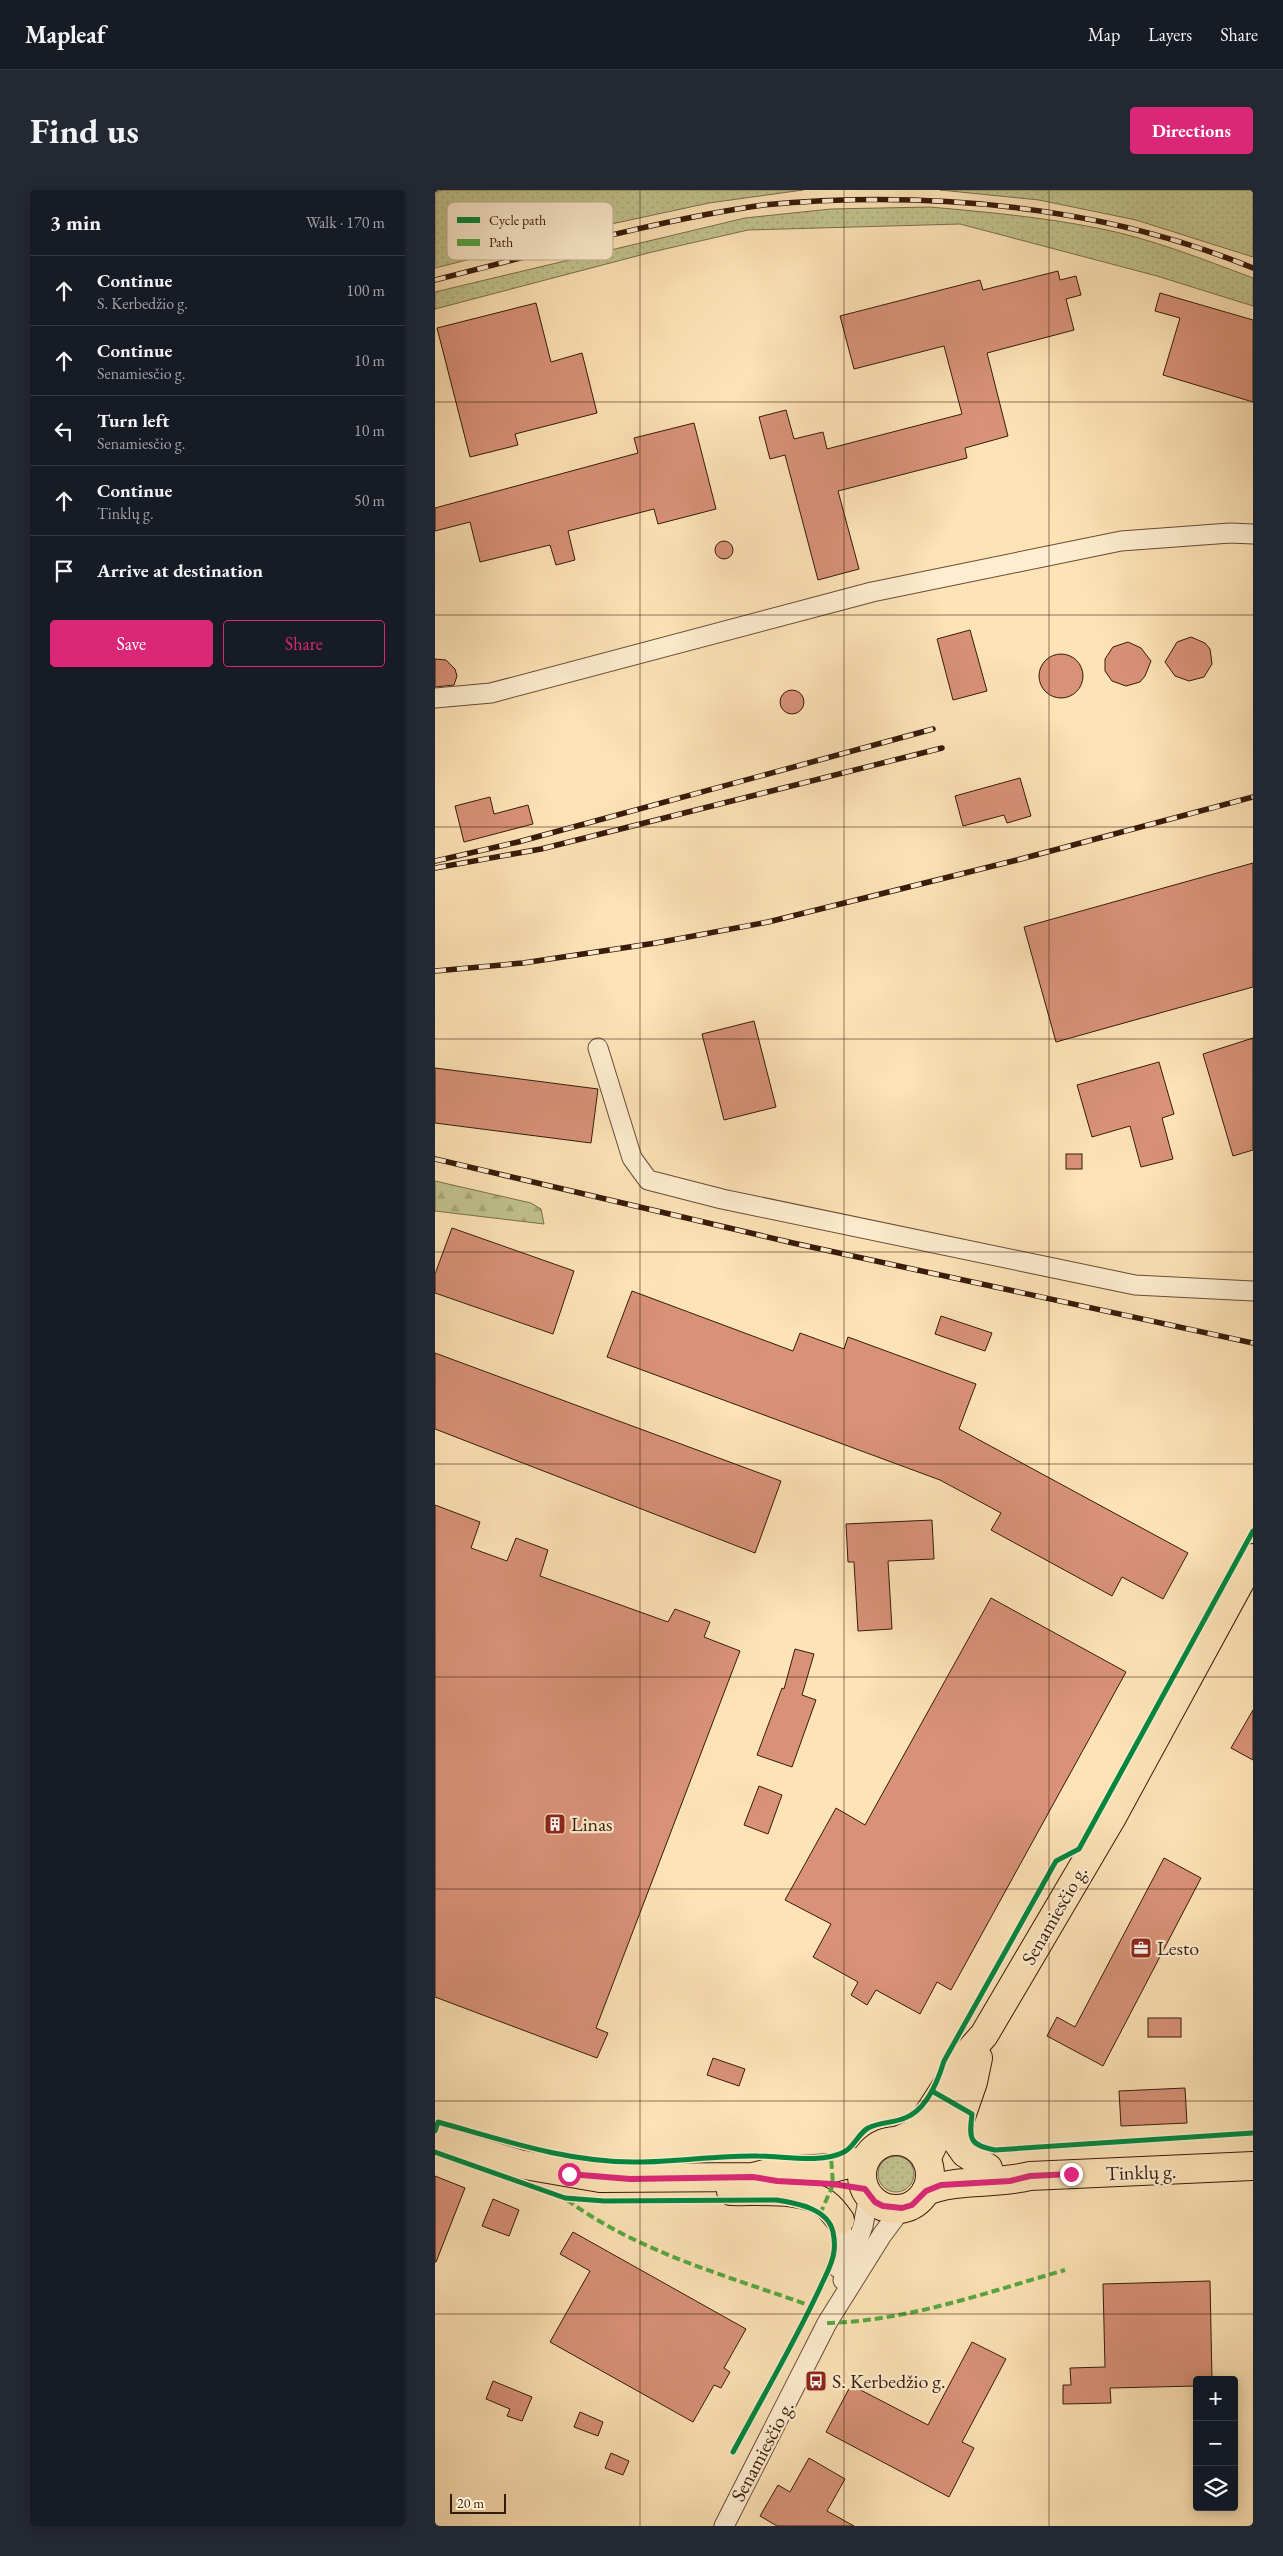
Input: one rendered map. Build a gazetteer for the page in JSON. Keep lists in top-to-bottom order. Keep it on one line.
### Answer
{"streets":{"main road":["Senamiesčio g.","Tinklų g."]},"crossings":[["Senamiesčio g.","Tinklų g."]],"places":{"building":["Linas"],"office":["Lesto"],"bus stop":["S. Kerbedžio g."]},"legend":["Cycle path","Path"],"scale_bar":"20 m","page":{"header":"Mapleaf","nav":["Map","Layers","Share"],"buttons":["Directions",["Save","Share"]],"title":"Find us","heading":["3 min","Walk · 170 m"],"list":[["Continue","S. Kerbedžio g.","100 m"],["Continue","Senamiesčio g.","10 m"],["Turn left","Senamiesčio g.","10 m"],["Continue","Tinklų g.","50 m"],"Arrive at destination"],"map_buttons":["+","−"],"scale":"20 m"}}
